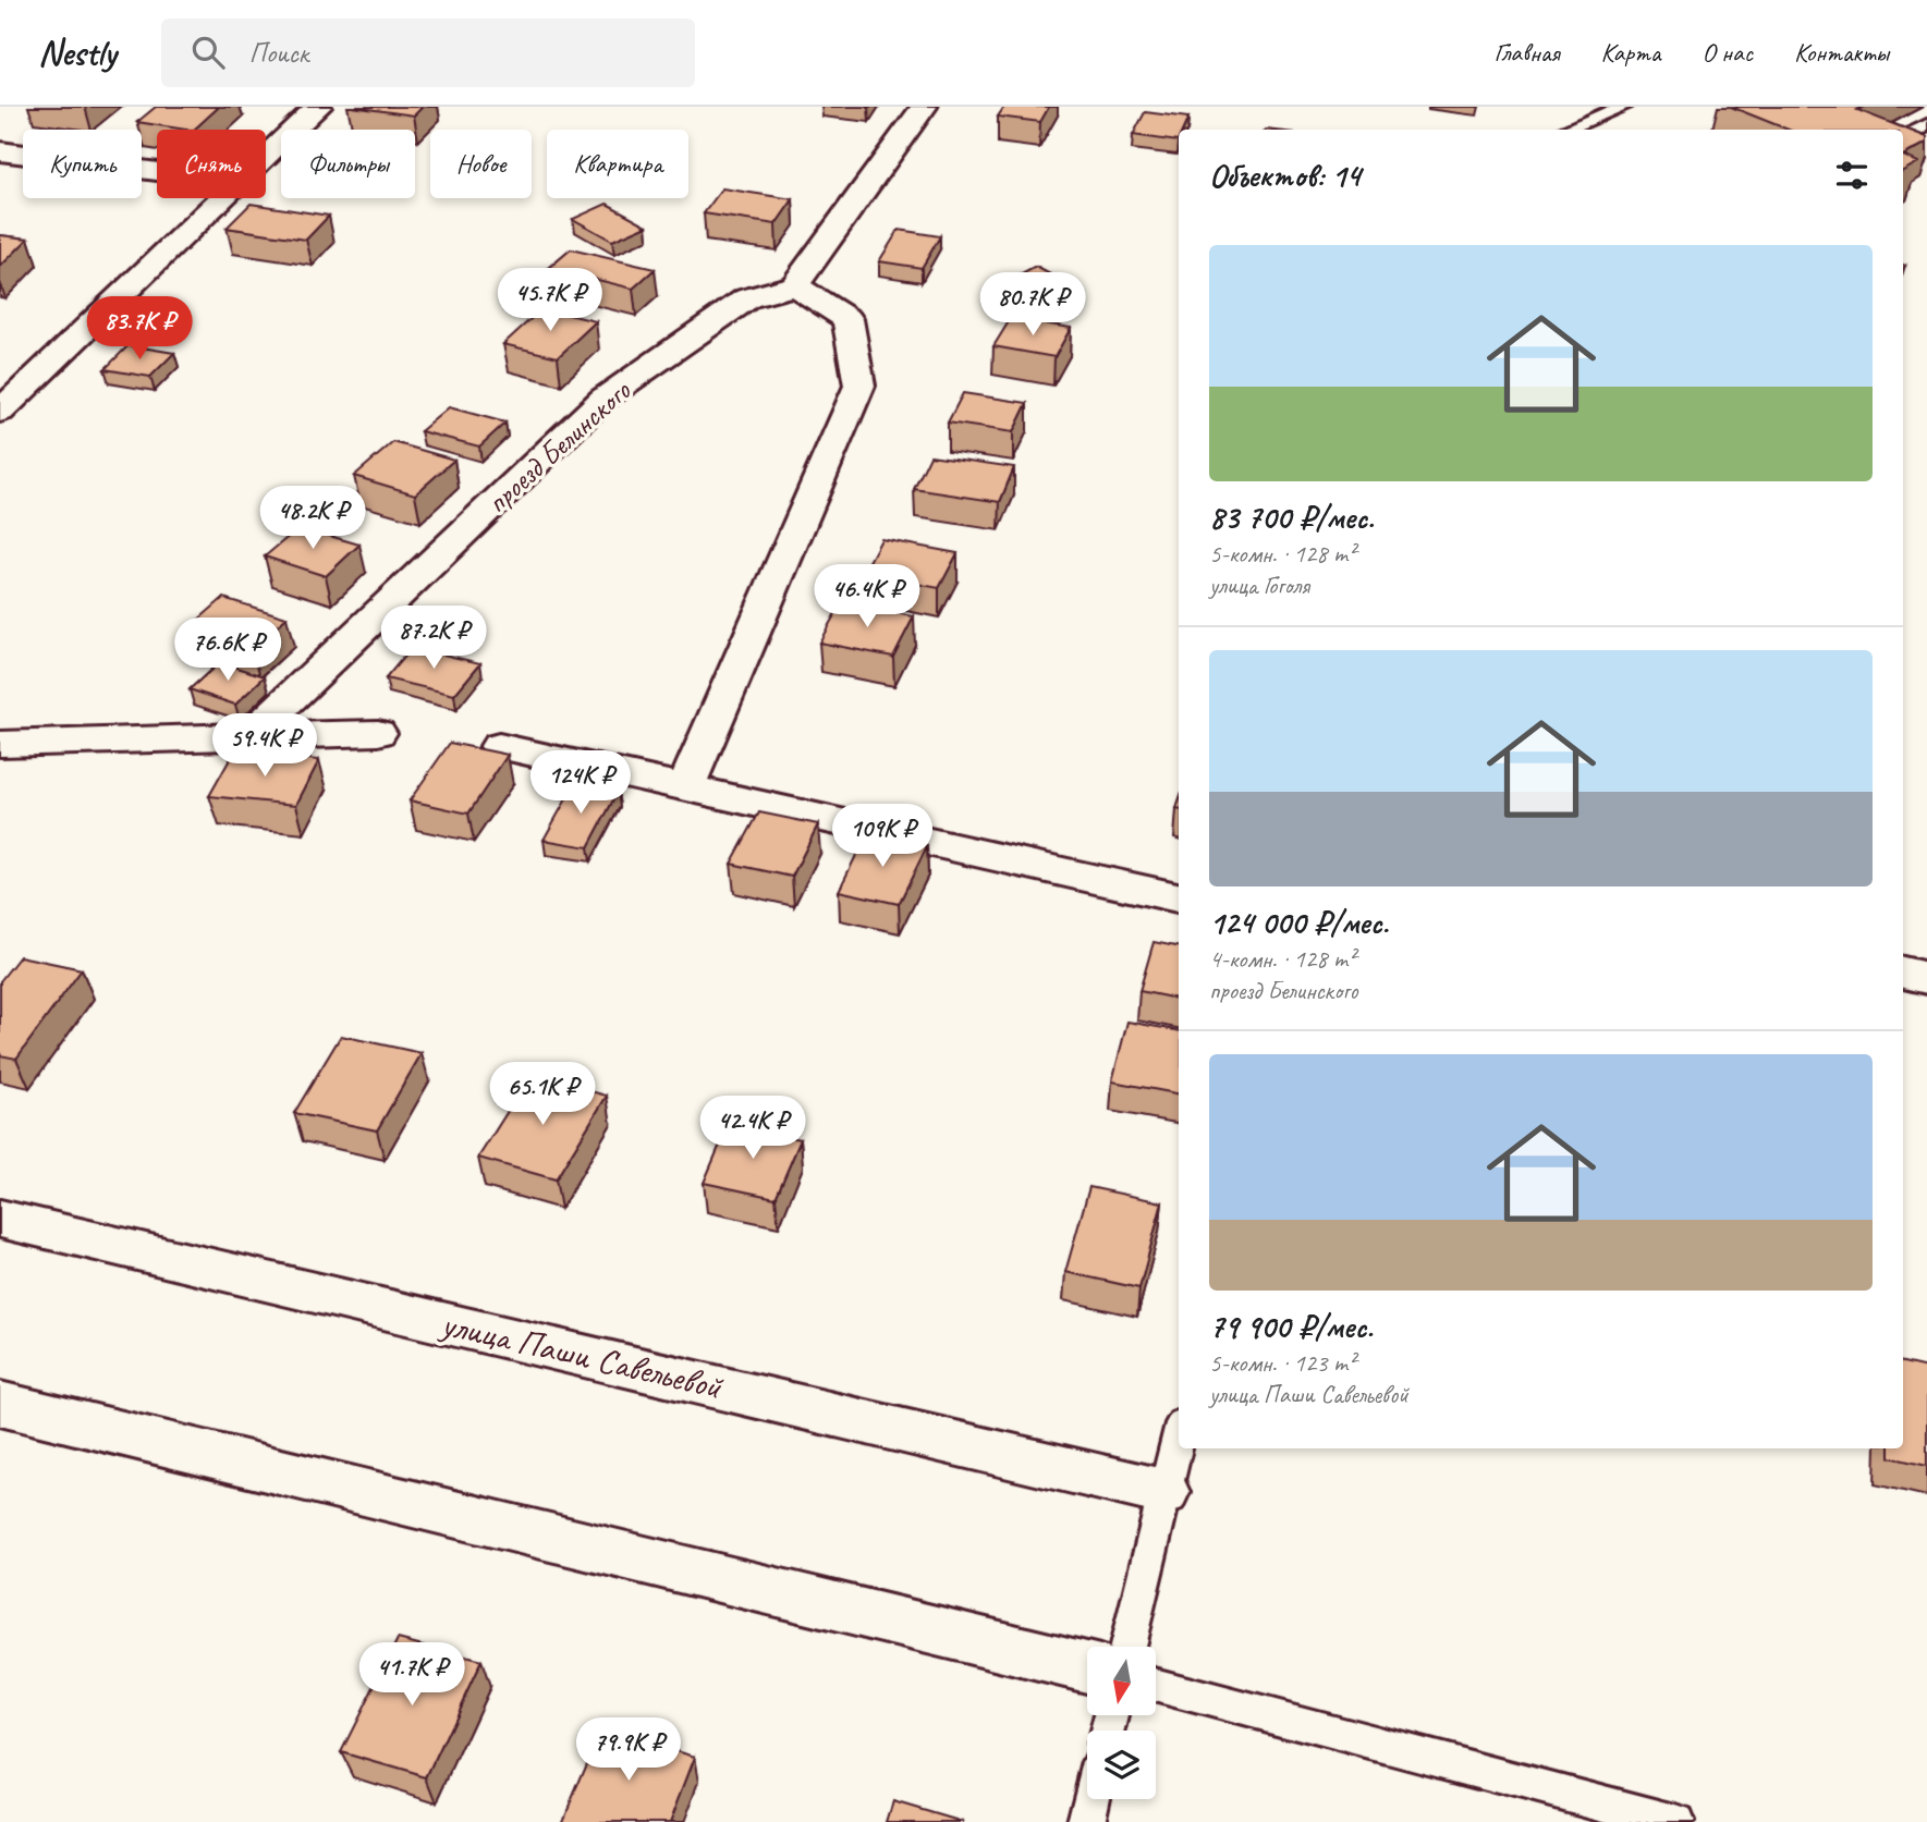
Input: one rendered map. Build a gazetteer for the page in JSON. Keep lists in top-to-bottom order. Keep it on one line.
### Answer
{"streets":{"street":["проезд Белинского","улица Паши Савельевой"]},"north":"bottom","page":{"header":"Nestly","search":"Поиск","nav":["Главная","Карта","О нас","Контакты"],"chip":["Купить","Снять","Фильтры","Новое","Квартира"],"heading":"Объектов: 14","list":[{"name":"83 700 ₽/мес.","note":"5-комн. · 128 m² · улица Гоголя"},{"name":"124 000 ₽/мес.","note":"4-комн. · 128 m² · проезд Белинского"},{"name":"79 900 ₽/мес.","note":"5-комн. · 123 m² · улица Паши Савельевой"}],"price":["45.7K ₽","80.7K ₽","83.7K ₽","48.2K ₽","46.4K ₽","87.2K ₽","76.6K ₽","59.4K ₽","124K ₽","109K ₽","65.1K ₽","42.4K ₽","41.7K ₽","79.9K ₽"]}}
